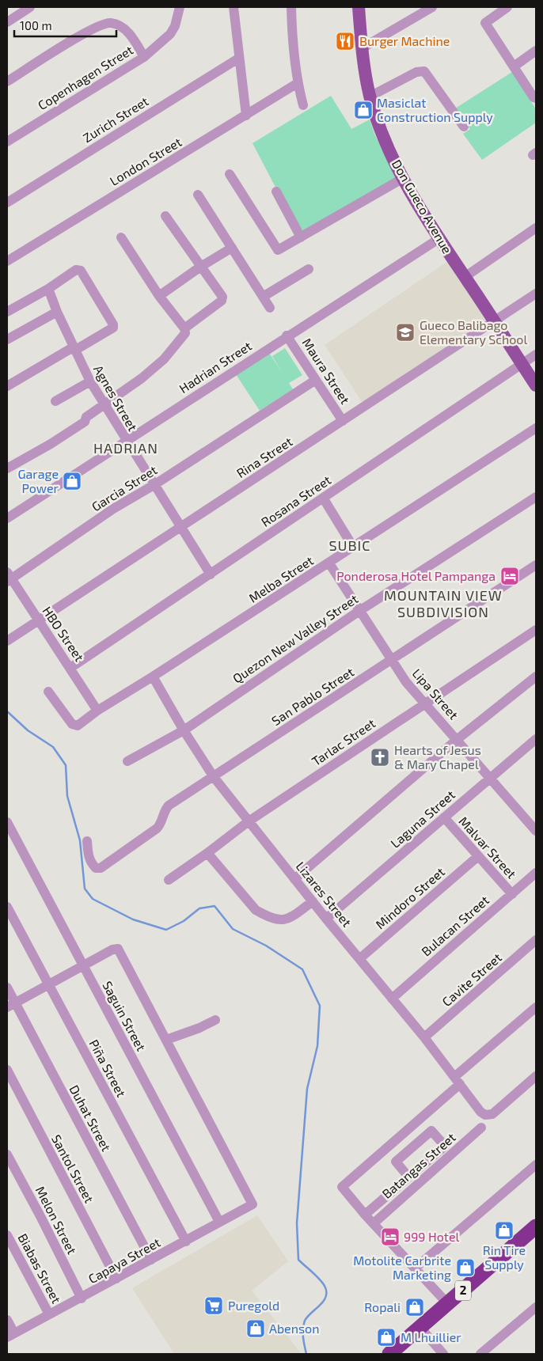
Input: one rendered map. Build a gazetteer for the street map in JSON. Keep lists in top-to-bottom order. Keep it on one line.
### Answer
{"streets":{"highway":["2"],"main road":["Don Gueco Avenue"],"street":["Copenhagen Street","Zurich Street","London Street","Hadrian Street","Maura Street","Agnes Street","Rina Street","Garcia Street","Rosana Street","Melba Street","HBO Street","Quezon New Valley Street","Lipa Street","San Pablo Street","Tarlac Street","Laguna Street","Malvar Street","Lizares Street","Mindoro Street","Bulacan Street","Cavite Street","Saguin Street","Piña Street","Duhat Street","Batangas Street","Santol Street","Melon Street","Capaya Street","Biabas Street"]},"crossings":[["Don Gueco Avenue","Hadrian Street"],["Don Gueco Avenue","Rina Street"],["Don Gueco Avenue","Rosana Street"],["Hadrian Street","Maura Street"],["Hadrian Street","Agnes Street"],["Maura Street","Rina Street"],["Maura Street","Garcia Street"],["Agnes Street","Rina Street"],["Agnes Street","Garcia Street"],["Agnes Street","Rosana Street"],["Rina Street","HBO Street"],["Garcia Street","HBO Street"],["Rosana Street","HBO Street"],["Melba Street","HBO Street"],["Melba Street","Lipa Street"],["Melba Street","Lizares Street"],["Quezon New Valley Street","Lipa Street"],["Quezon New Valley Street","Lizares Street"],["Lipa Street","San Pablo Street"],["Lipa Street","Tarlac Street"],["Lipa Street","Laguna Street"],["San Pablo Street","Lizares Street"],["Tarlac Street","Lizares Street"],["Laguna Street","Malvar Street"],["Laguna Street","Lizares Street"],["Malvar Street","Mindoro Street"],["Malvar Street","Bulacan Street"],["Lizares Street","Mindoro Street"],["Lizares Street","Bulacan Street"],["Lizares Street","Cavite Street"],["Saguin Street","Capaya Street"],["Piña Street","Capaya Street"],["Duhat Street","Capaya Street"],["Santol Street","Capaya Street"],["Melon Street","Capaya Street"],["Capaya Street","Biabas Street"]],"districts":["HADRIAN","SUBIC","MOUNTAIN VIEW SUBDIVISION"],"places":{"restaurant":["Burger Machine"],"shop":["Masiclat Construction Supply","Garage Power","Rin Tire Supply","Motolite Carbrite Marketing","Ropali","Abenson","M Lhuillier"],"school or university":["Gueco Balibago Elementary School"],"hotel":["Ponderosa Hotel Pampanga","999 Hotel"],"church":["Hearts of Jesus & Mary Chapel"],"supermarket":["Puregold"]},"scale_bar":"100 m"}
